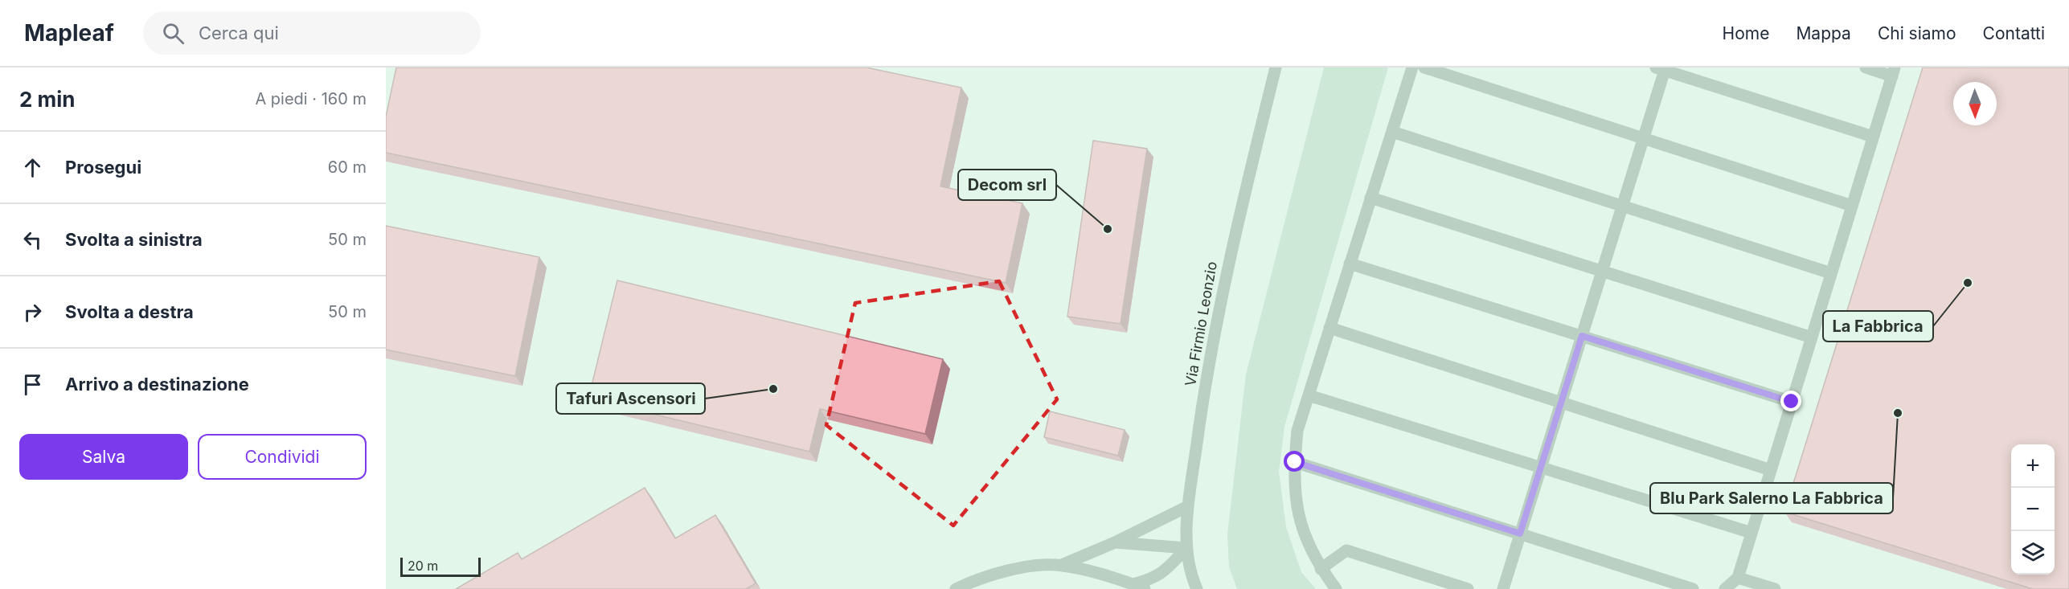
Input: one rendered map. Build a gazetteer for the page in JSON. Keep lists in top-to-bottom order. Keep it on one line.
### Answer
{"streets":{"street":["Via Firmio Leonzio"]},"places":["Decom srl","La Fabbrica","Tafuri Ascensori","Blu Park Salerno La Fabbrica"],"scale_bar":"20 m","north":"bottom","page":{"header":"Mapleaf","search":"Cerca qui","nav":["Home","Mappa","Chi siamo","Contatti"],"heading":["2 min","A piedi · 160 m"],"list":[["Prosegui","60 m"],["Svolta a sinistra","50 m"],["Svolta a destra","50 m"],"Arrivo a destinazione"],"buttons":["Salva","Condividi"],"map_buttons":["+","−"],"scale":"20 m"}}
